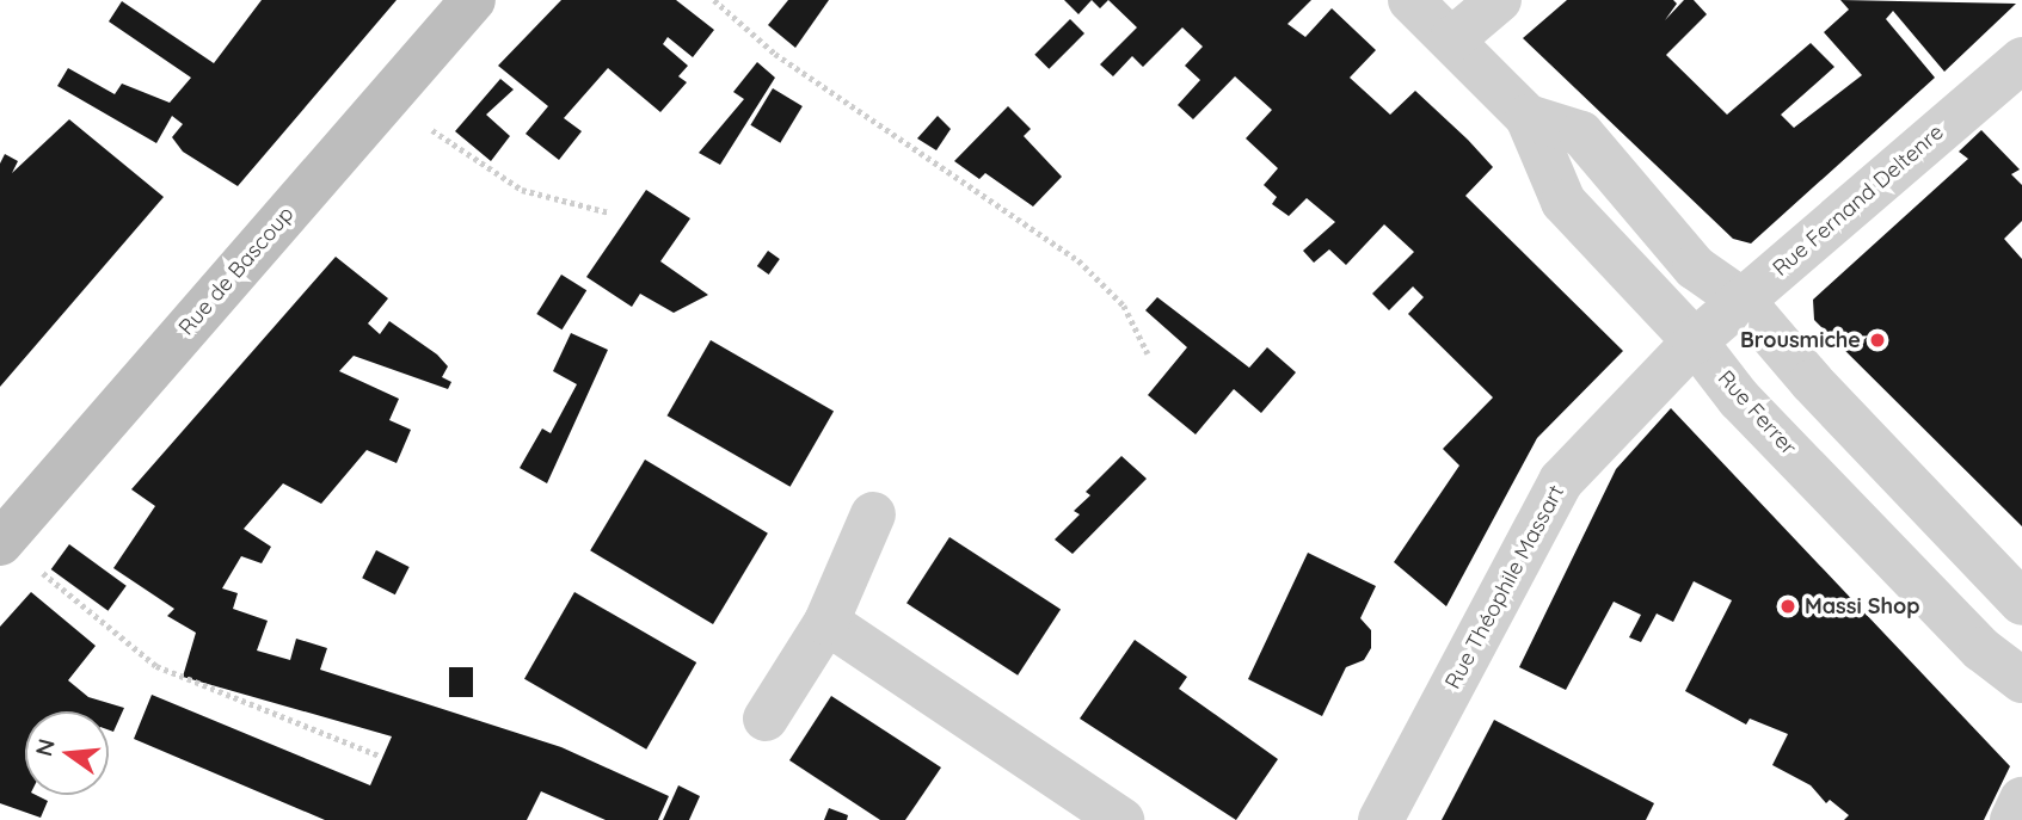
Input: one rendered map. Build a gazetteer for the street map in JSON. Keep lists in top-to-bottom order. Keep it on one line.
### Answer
{"streets":{"main road":["Rue de Bascoup"],"street":["Rue Fernand Deltenre","Rue Ferrer","Rue Théophile Massart"]},"crossings":[["Rue Fernand Deltenre","Rue Ferrer"],["Rue Fernand Deltenre","Rue Théophile Massart"],["Rue Ferrer","Rue Théophile Massart"]],"places":["Brousmiche","Massi Shop"],"north":"left"}
